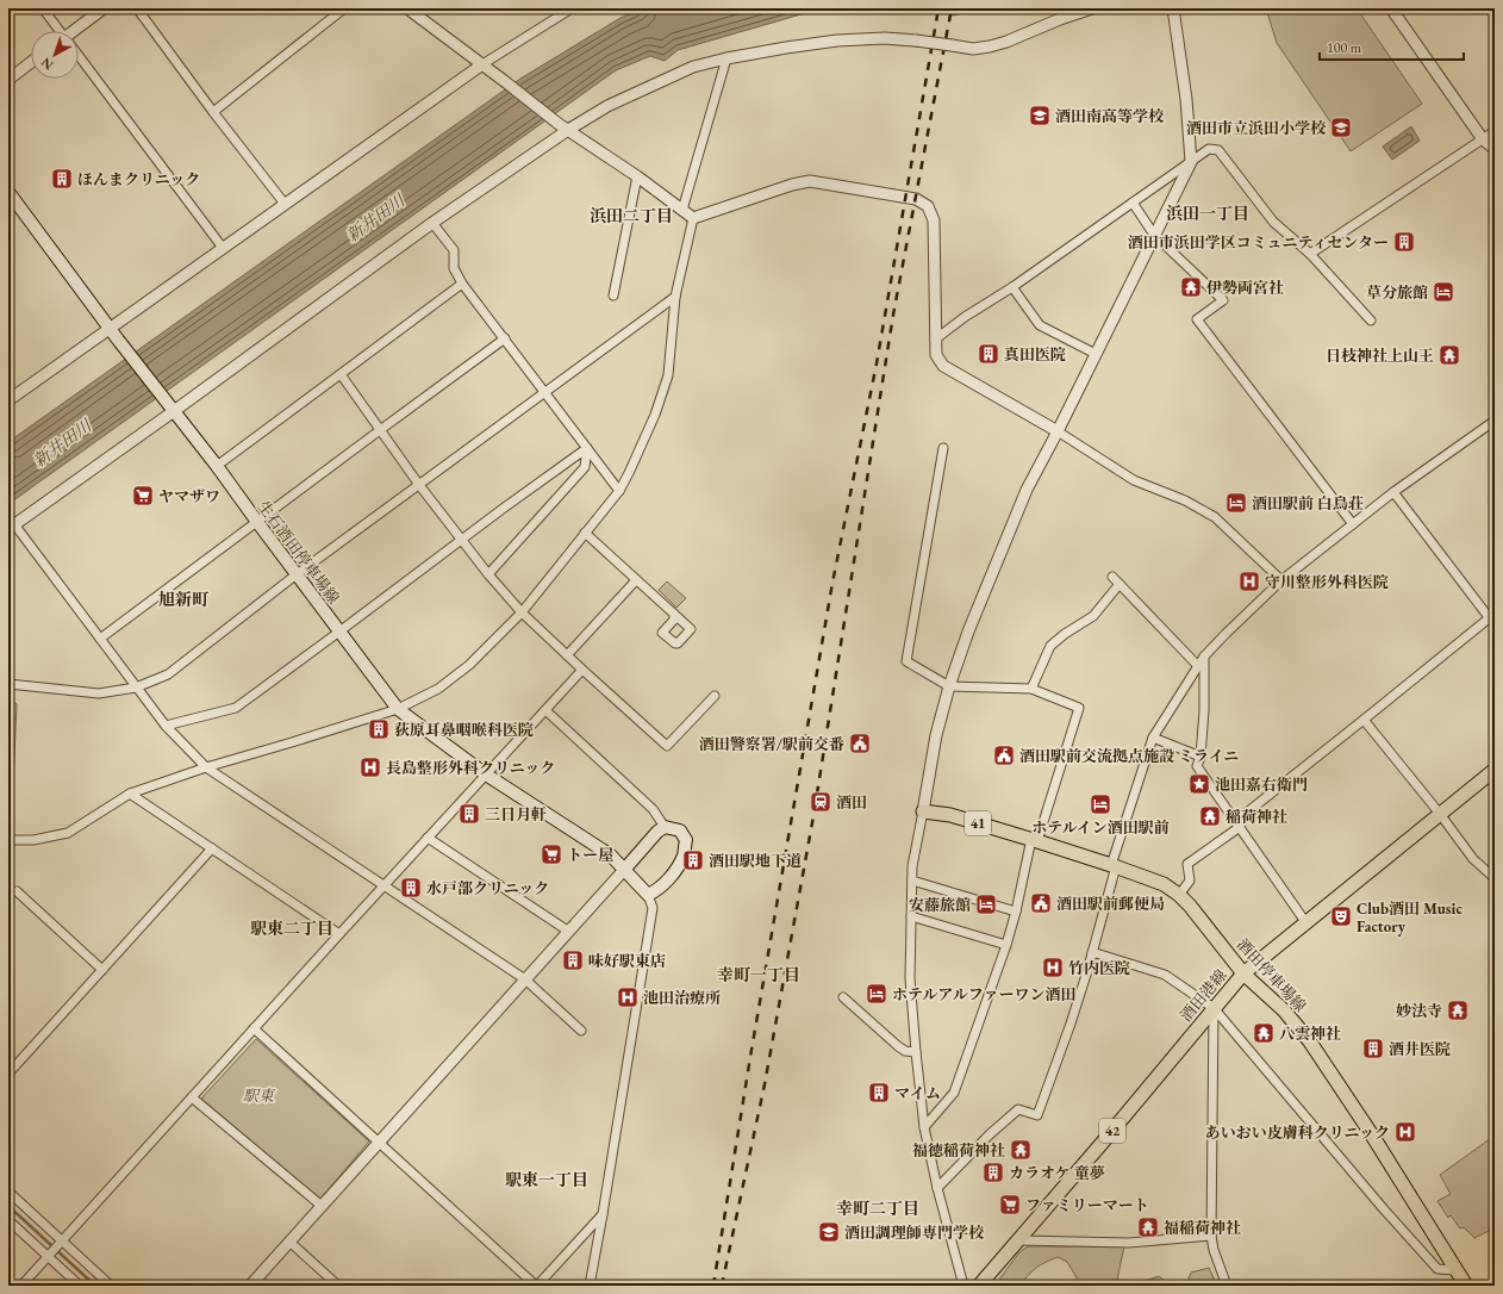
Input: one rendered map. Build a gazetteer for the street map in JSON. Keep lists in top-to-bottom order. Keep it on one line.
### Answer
{"streets":{"main road":["生石酒田停車場線","41","酒田停車場線","酒田港線","42"]},"crossings":[["酒田停車場線","酒田港線"]],"districts":["浜田一丁目","浜田二丁目","旭新町","駅東二丁目","幸町一丁目","駅東一丁目","幸町二丁目"],"water":["新井田川"],"parks":["駅東"],"places":{"school or university":["酒田南高等学校","酒田市立浜田小学校","酒田調理師専門学校"],"building":["ほんまクリニック","酒田市浜田学区コミュニティセンター","真田医院","荻原耳鼻咽喉科医院","三日月軒","酒田駅地下道","水戸部クリニック","味好駅東店","酒井医院","マイム","カラオケ 童夢"],"temple":["伊勢両宮社","日枝神社上山王","稲荷神社","妙法寺","八雲神社","福徳稲荷神社","福稲荷神社"],"hotel":["草分旅館","酒田駅前 白鳥荘","ホテルイン酒田駅前","安藤旅館","ホテルアルファーワン酒田"],"supermarket":["ヤマザワ","トー屋","ファミリーマート"],"hospital":["守川整形外科医院","長島整形外科クリニック","竹内医院","池田治療所","あいおい皮膚科クリニック"],"public building":["酒田警察署/駅前交番","酒田駅前交流拠点施設 ミライニ","酒田駅前郵便局"],"place":["池田嘉右衛門"],"station":["酒田"],"theatre":["Club酒田 Music Factory"]},"scale_bar":"100 m","north":"bottom left"}
